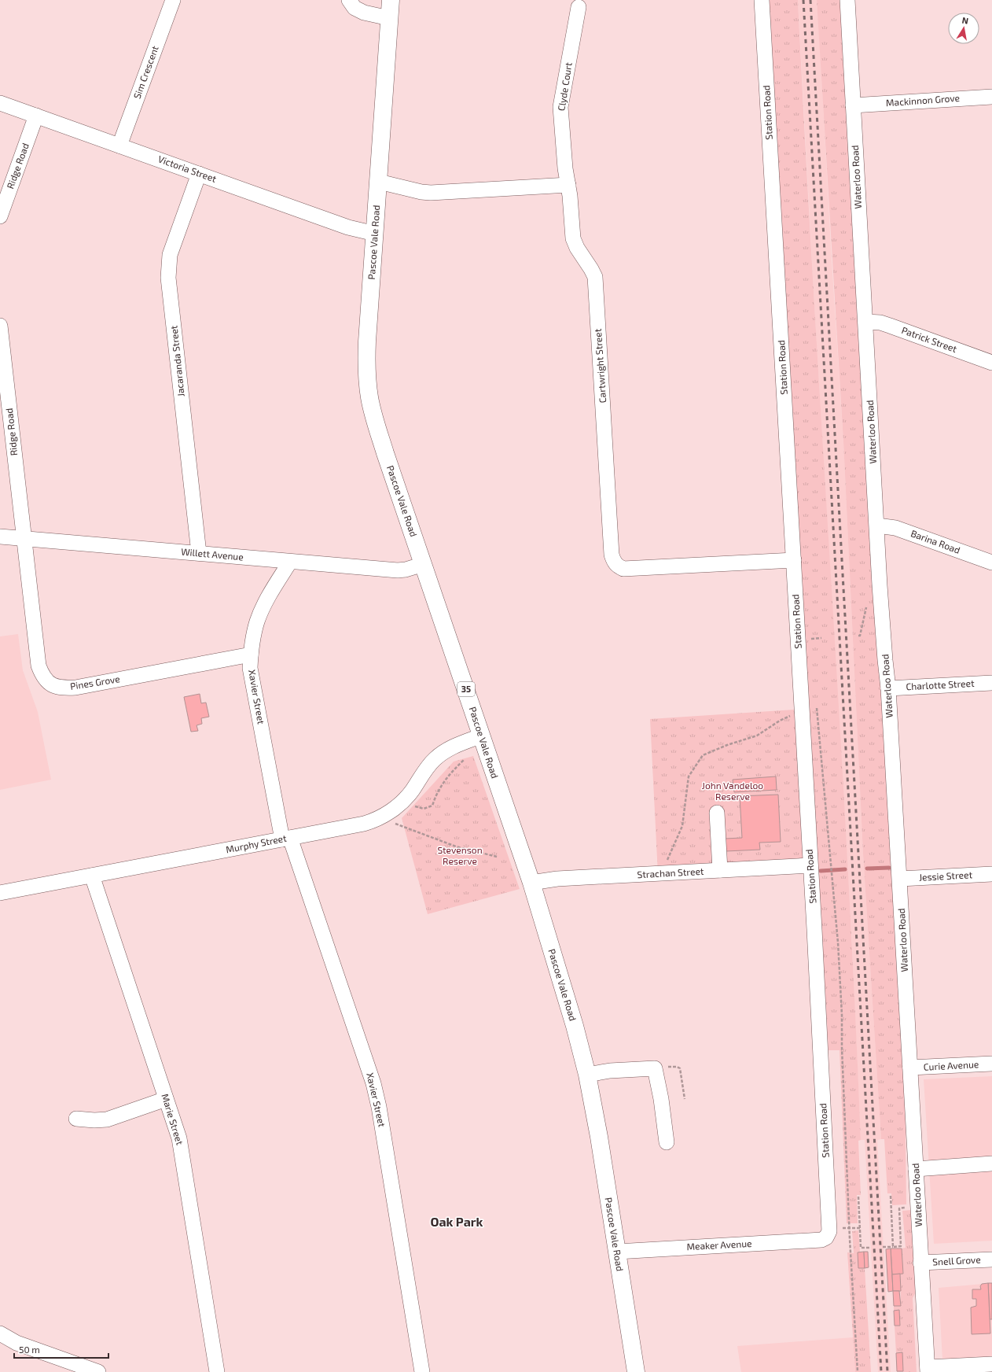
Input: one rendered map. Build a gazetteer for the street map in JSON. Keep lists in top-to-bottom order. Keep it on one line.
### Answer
{"streets":{"main road":["Pascoe Vale Road","35"],"street":["Sim Crescent","Clyde Court","Mackinnon Grove","Station Road","Ridge Road","Victoria Street","Waterloo Road","Patrick Street","Jacaranda Street","Cartwright Street","Barina Road","Willett Avenue","Pines Grove","Charlotte Street","Xavier Street","Murphy Street","Strachan Street","Jessie Street","Curie Avenue","Marie Street","Meaker Avenue","Snell Grove"]},"crossings":[["Sim Crescent","Victoria Street"],["Clyde Court","Cartwright Street"],["Mackinnon Grove","Waterloo Road"],["Station Road","Cartwright Street"],["Station Road","Strachan Street"],["Station Road","Meaker Avenue"],["Ridge Road","Victoria Street"],["Ridge Road","Willett Avenue"],["Ridge Road","Pines Grove"],["Victoria Street","Pascoe Vale Road"],["Victoria Street","Jacaranda Street"],["Waterloo Road","Patrick Street"],["Waterloo Road","Barina Road"],["Waterloo Road","Charlotte Street"],["Waterloo Road","Jessie Street"],["Waterloo Road","Curie Avenue"],["Waterloo Road","Snell Grove"],["Pascoe Vale Road","Willett Avenue"],["Pascoe Vale Road","Murphy Street"],["Pascoe Vale Road","Strachan Street"],["Pascoe Vale Road","Meaker Avenue"],["Jacaranda Street","Willett Avenue"],["Willett Avenue","Pines Grove"],["Willett Avenue","Xavier Street"],["Pines Grove","Xavier Street"],["Xavier Street","Murphy Street"],["Murphy Street","Marie Street"]],"districts":["Oak Park"],"parks":["John Vandeloo Reserve","Stevenson Reserve"],"scale_bar":"50 m","north":"top"}
